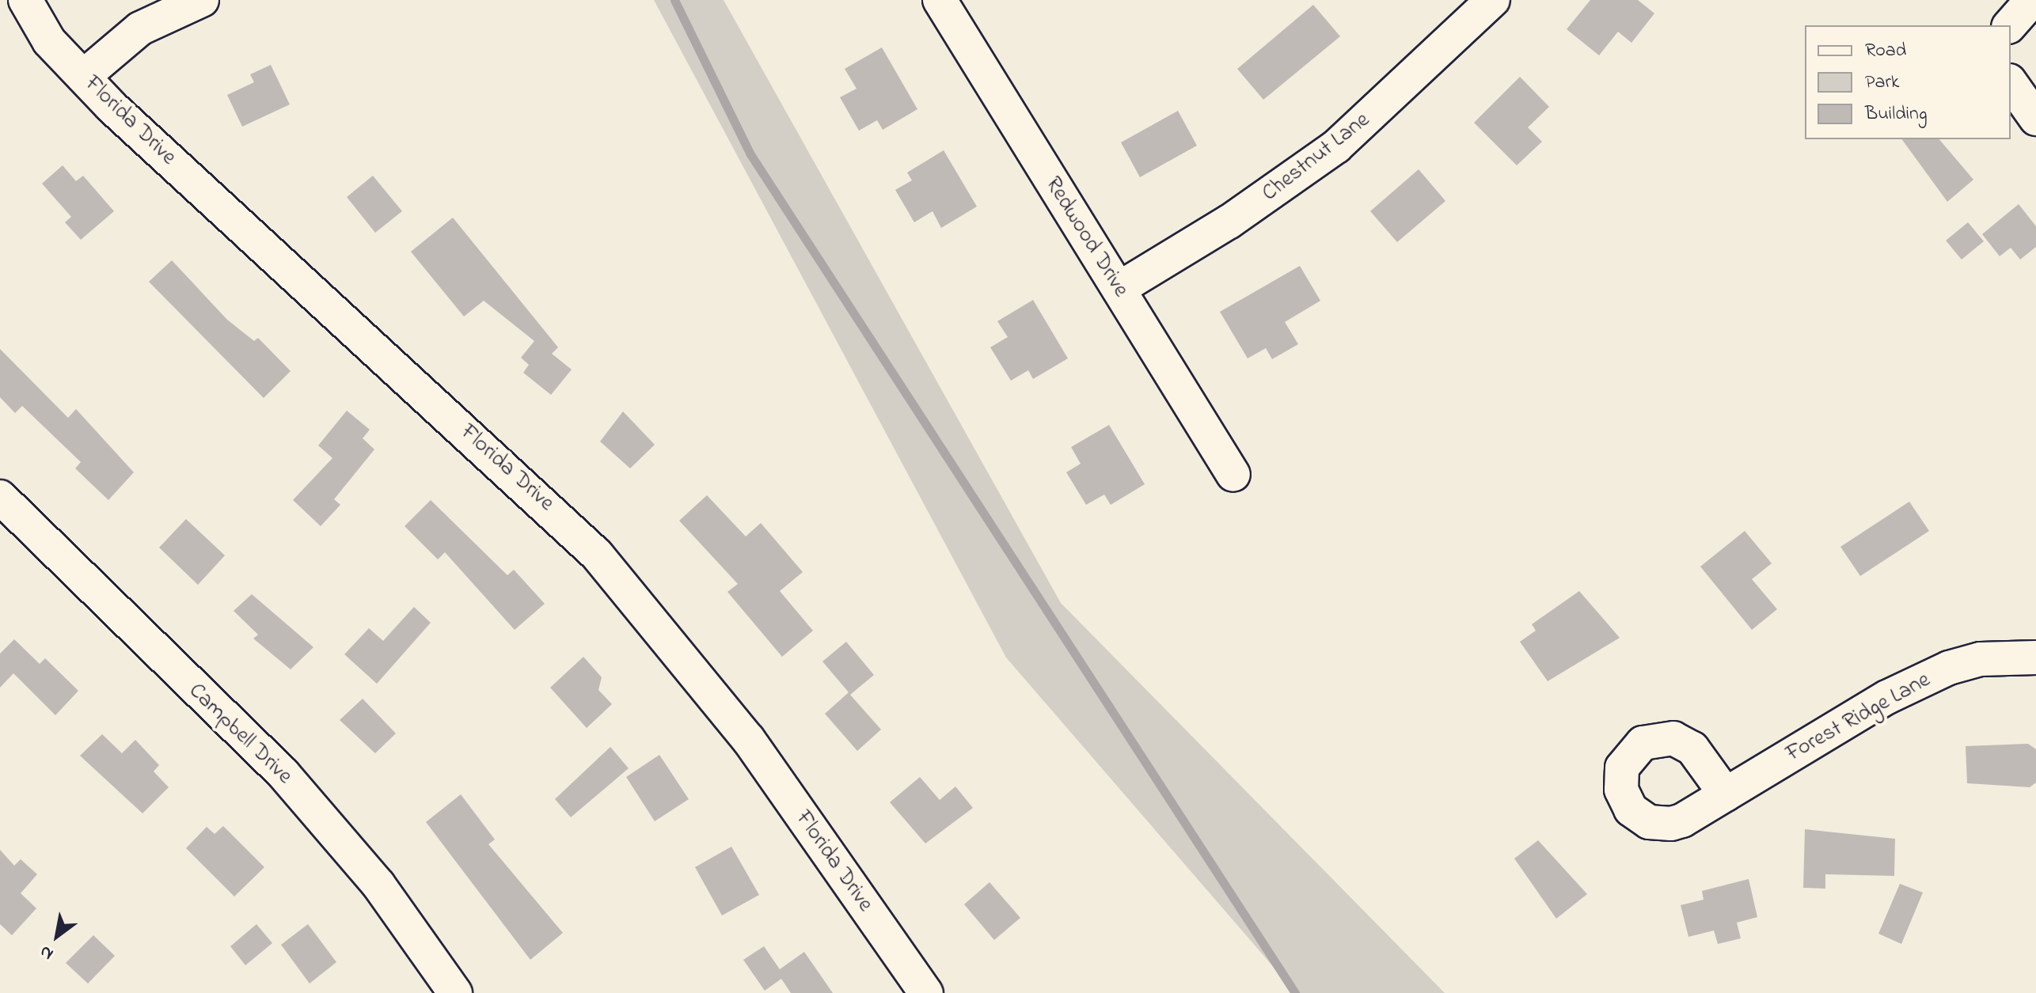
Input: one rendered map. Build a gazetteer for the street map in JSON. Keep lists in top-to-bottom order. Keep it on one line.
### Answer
{"streets":{"street":["Florida Drive","Chestnut Lane","Redwood Drive","Forest Ridge Lane","Campbell Drive"]},"crossings":[["Chestnut Lane","Redwood Drive"]],"legend":["Road","Park","Building"],"north":"bottom left"}
